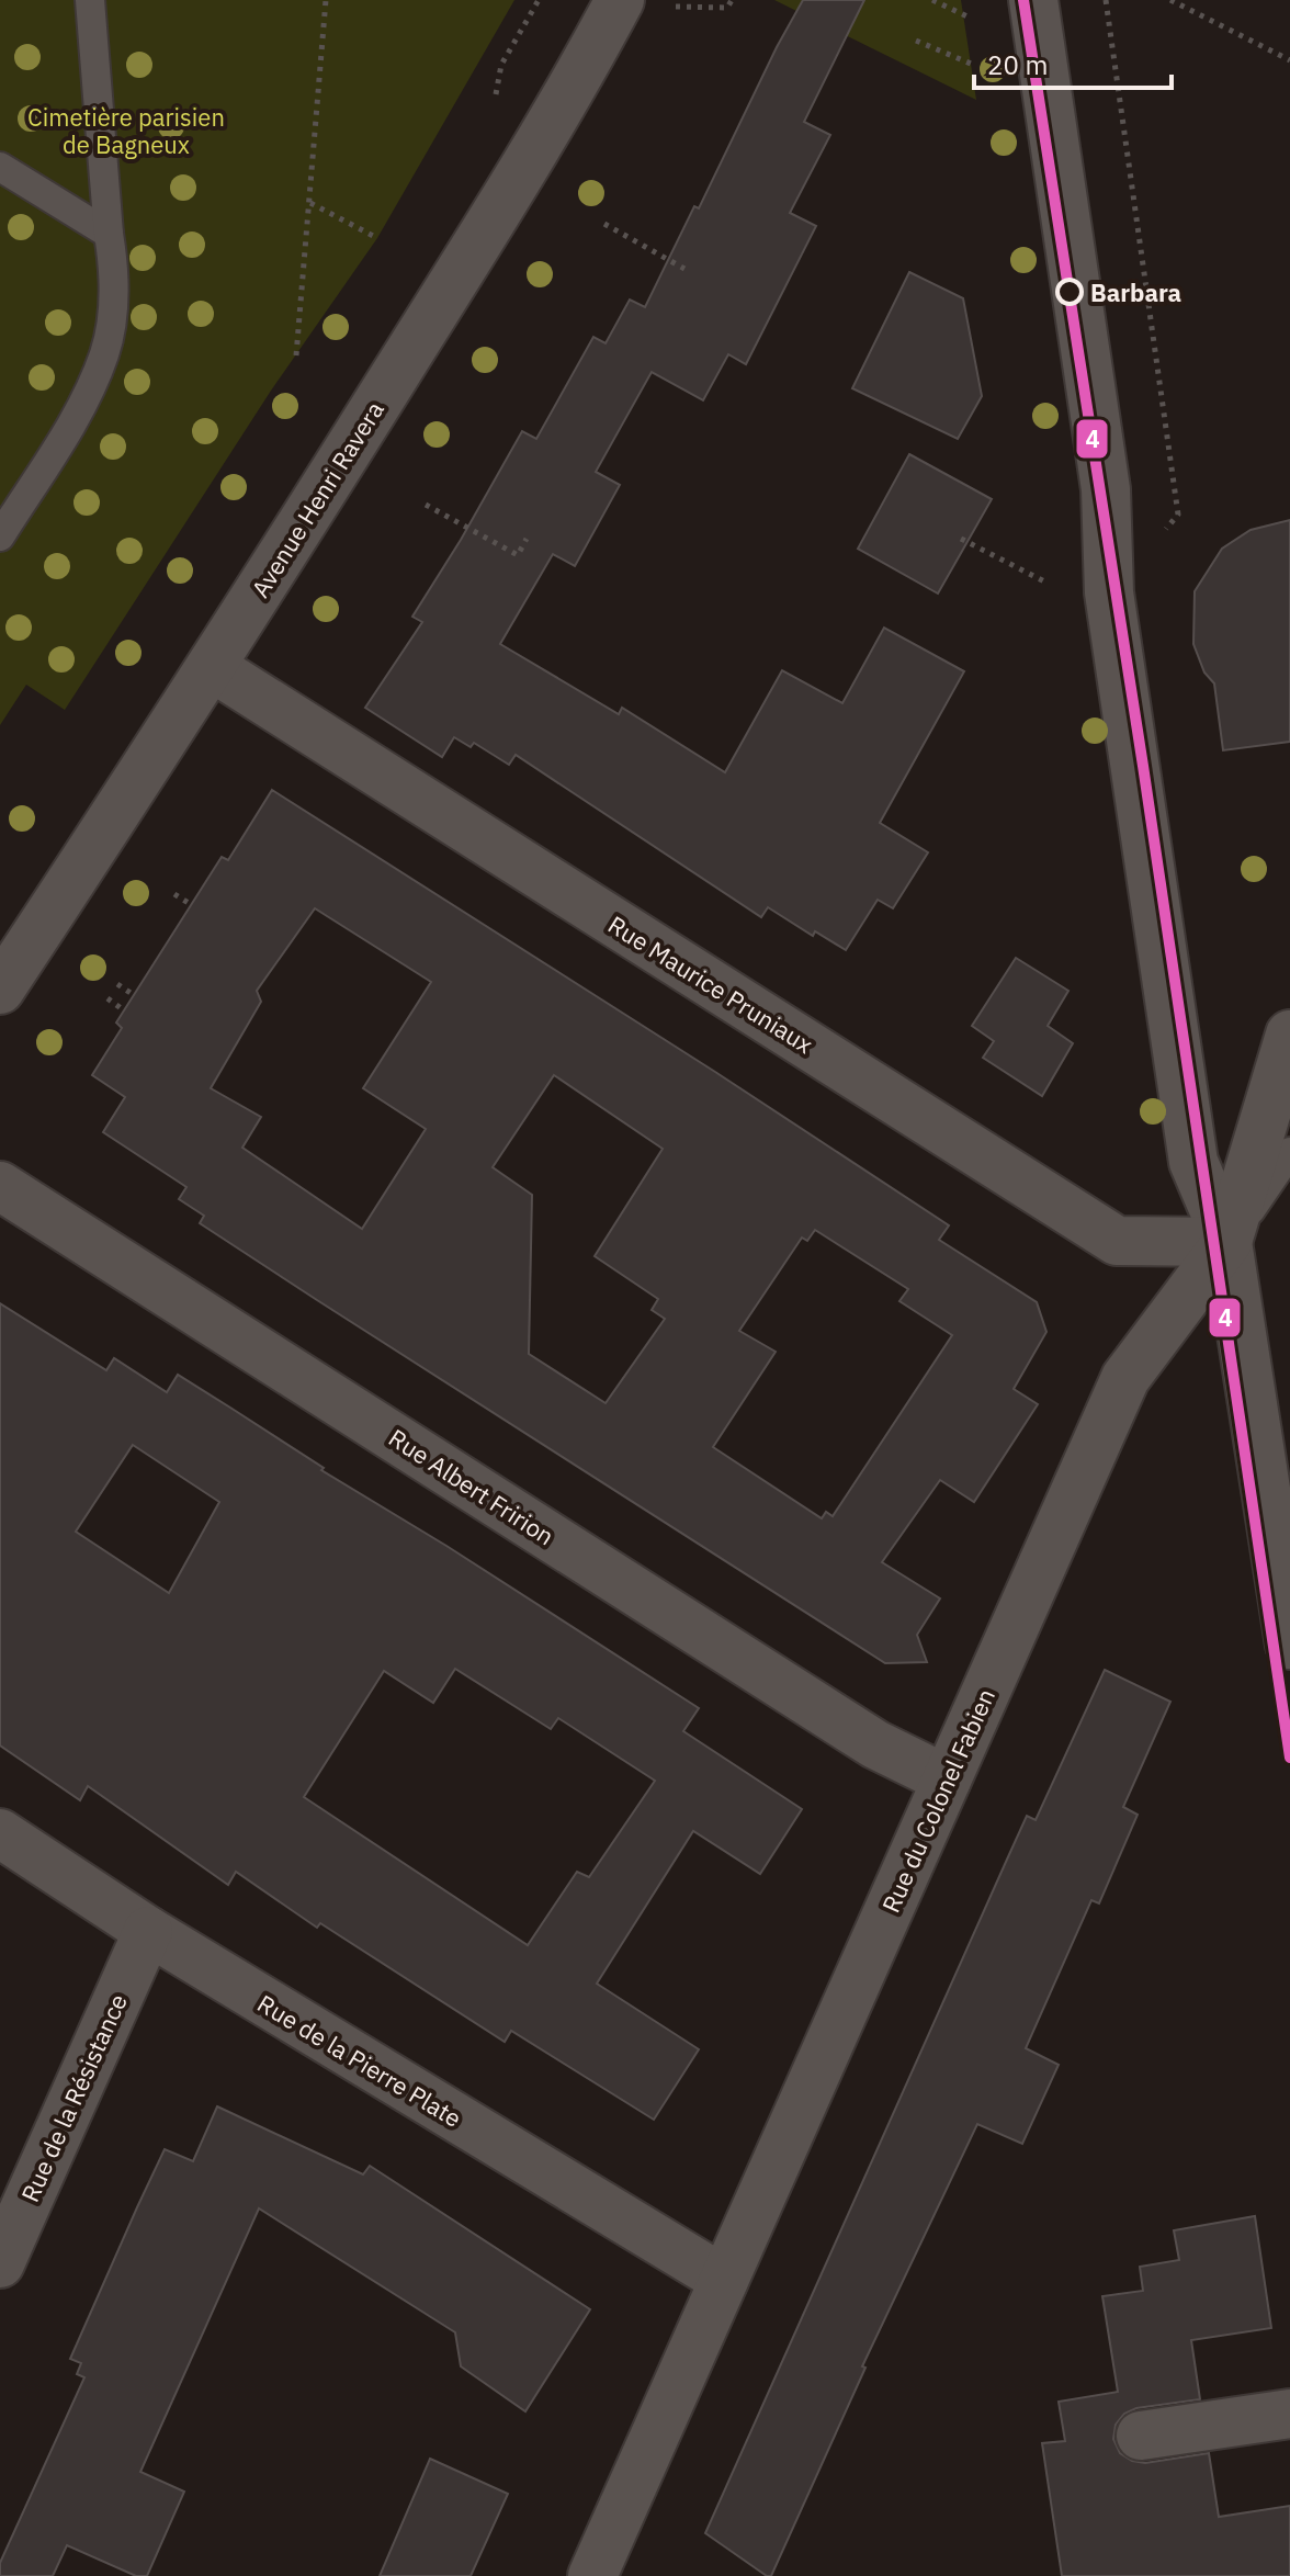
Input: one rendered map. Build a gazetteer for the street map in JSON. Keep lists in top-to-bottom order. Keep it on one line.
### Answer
{"streets":{"street":["Avenue Henri Ravera","Rue Maurice Pruniaux","Rue Albert Fririon","Rue du Colonel Fabien","Rue de la Pierre Plate","Rue de la Résistance"]},"crossings":[["Avenue Henri Ravera","Rue Maurice Pruniaux"],["Rue Maurice Pruniaux","Rue du Colonel Fabien"],["Rue Albert Fririon","Rue du Colonel Fabien"],["Rue du Colonel Fabien","Rue de la Pierre Plate"],["Rue de la Pierre Plate","Rue de la Résistance"]],"parks":["Cimetière parisien de Bagneux"],"places":["Barbara"],"lines":["transit line 4"],"scale_bar":"20 m"}
